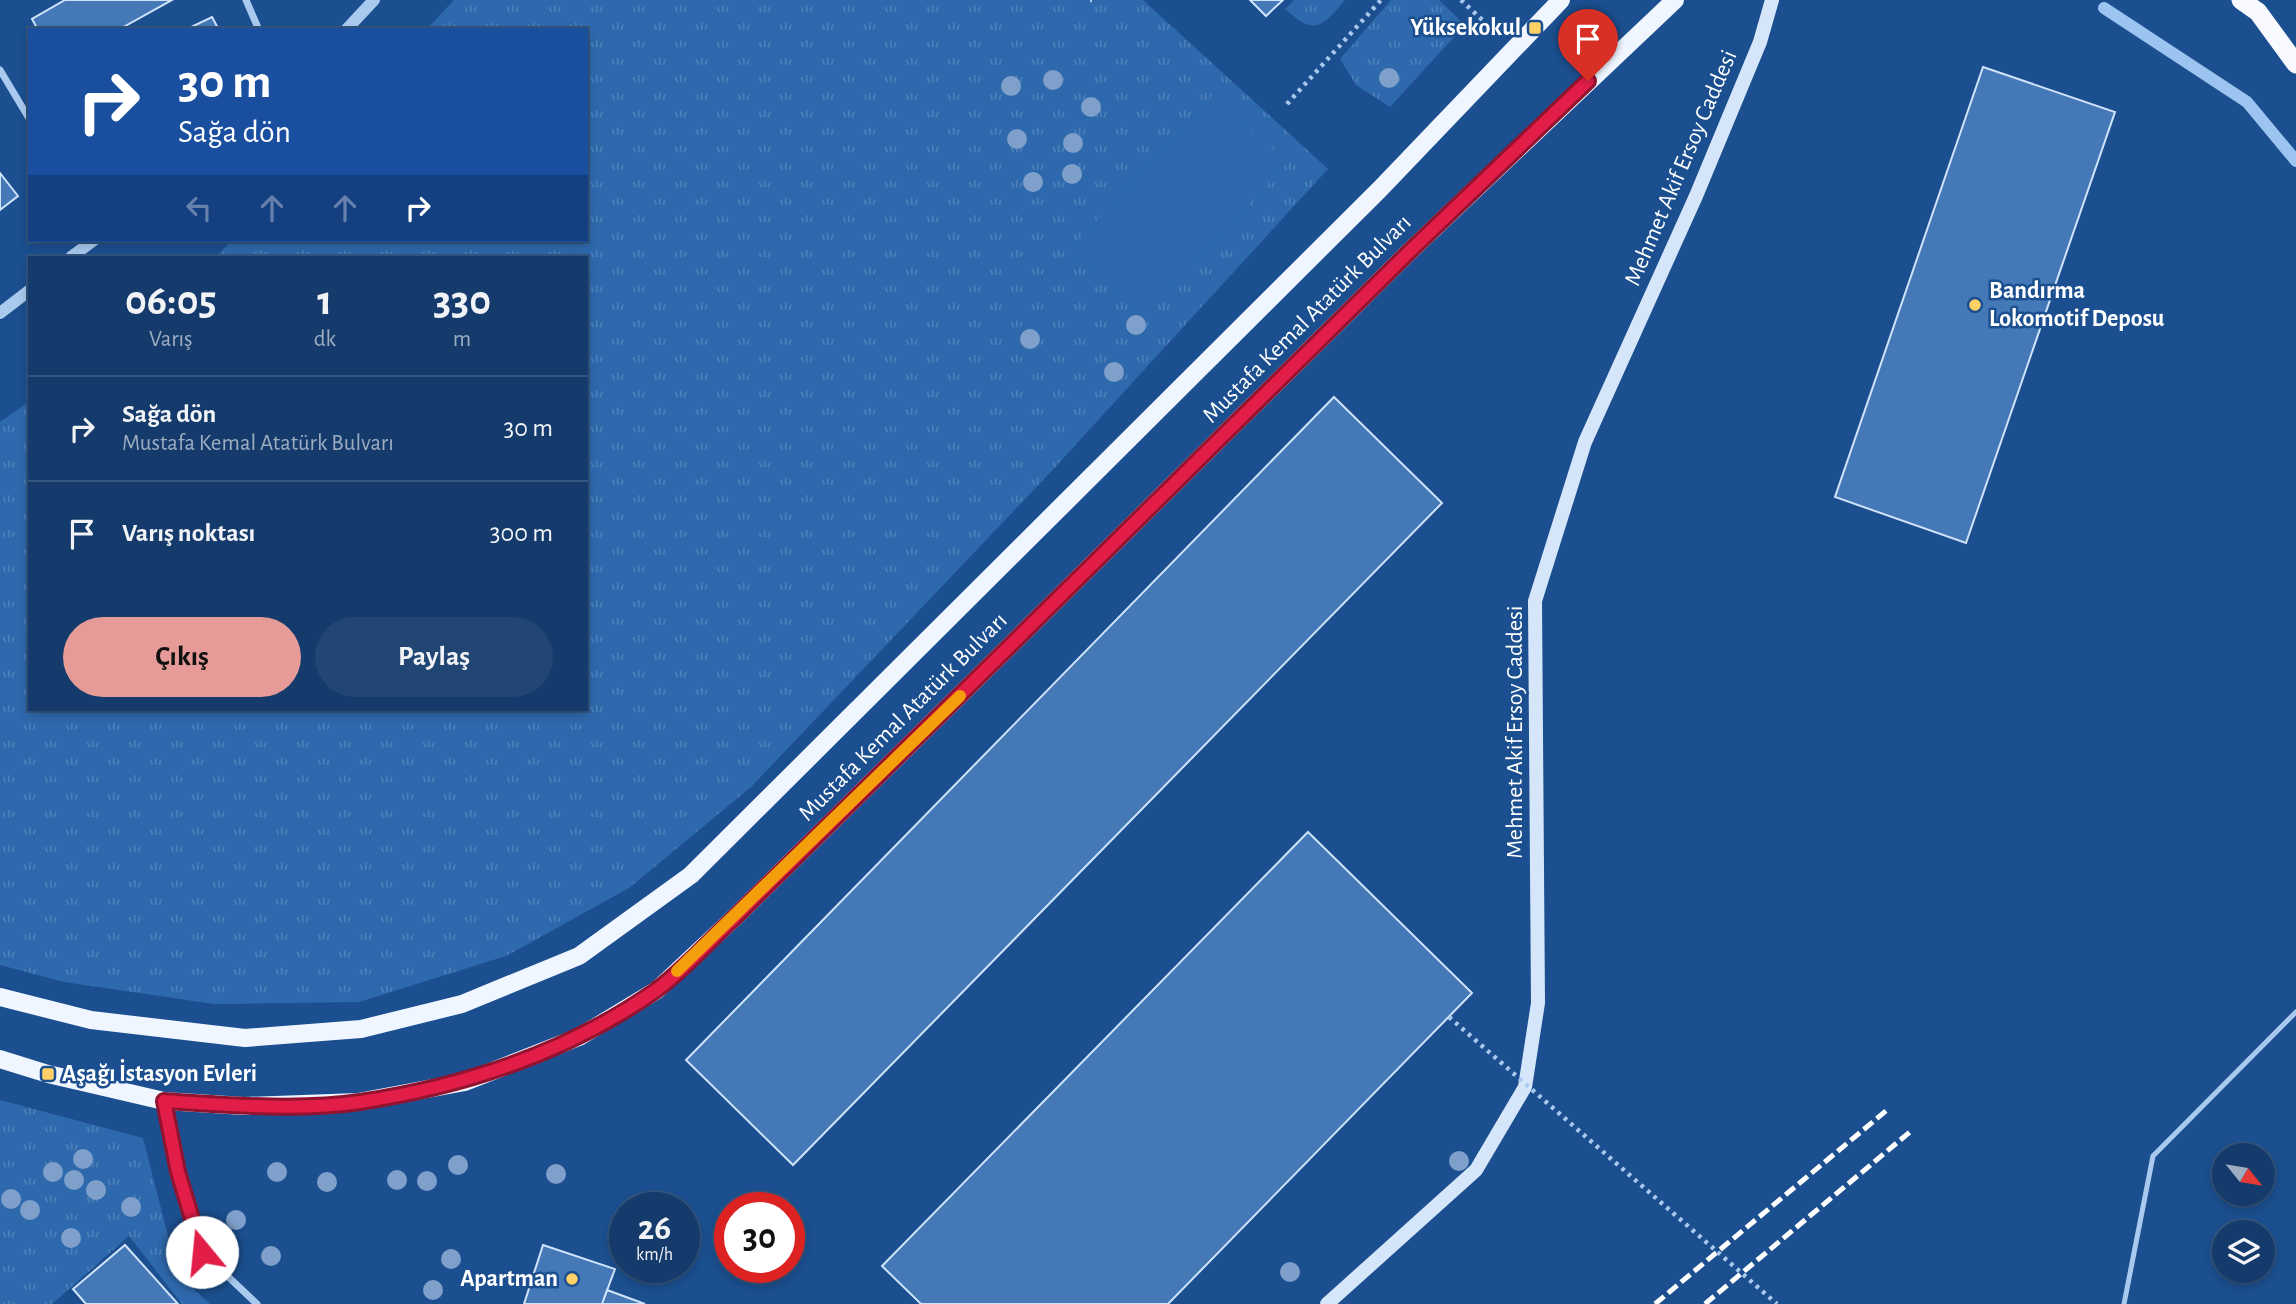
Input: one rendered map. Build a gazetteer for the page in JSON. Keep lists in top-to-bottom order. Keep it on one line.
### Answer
{"streets":{"main road":["Mehmet Akif Ersoy Caddesi","Mustafa Kemal Atatürk Bulvarı"]},"places":{"transit":["Yüksekokul","Aşağı İstasyon Evleri"],"other":["Bandırma Lokomotif Deposu","Apartman"]},"north":"bottom right","page":{"turn":["30 m","Sağa dön"],"eta":["06:05","Varış","1","dk","330","m"],"list":[{"name":"Sağa dön","note":"Mustafa Kemal Atatürk Bulvarı","value":"30 m"},{"name":"Varış noktası","value":"300 m"}],"buttons":["Çıkış","Paylaş"],"speed":"26 km/h","limit":"30"}}
